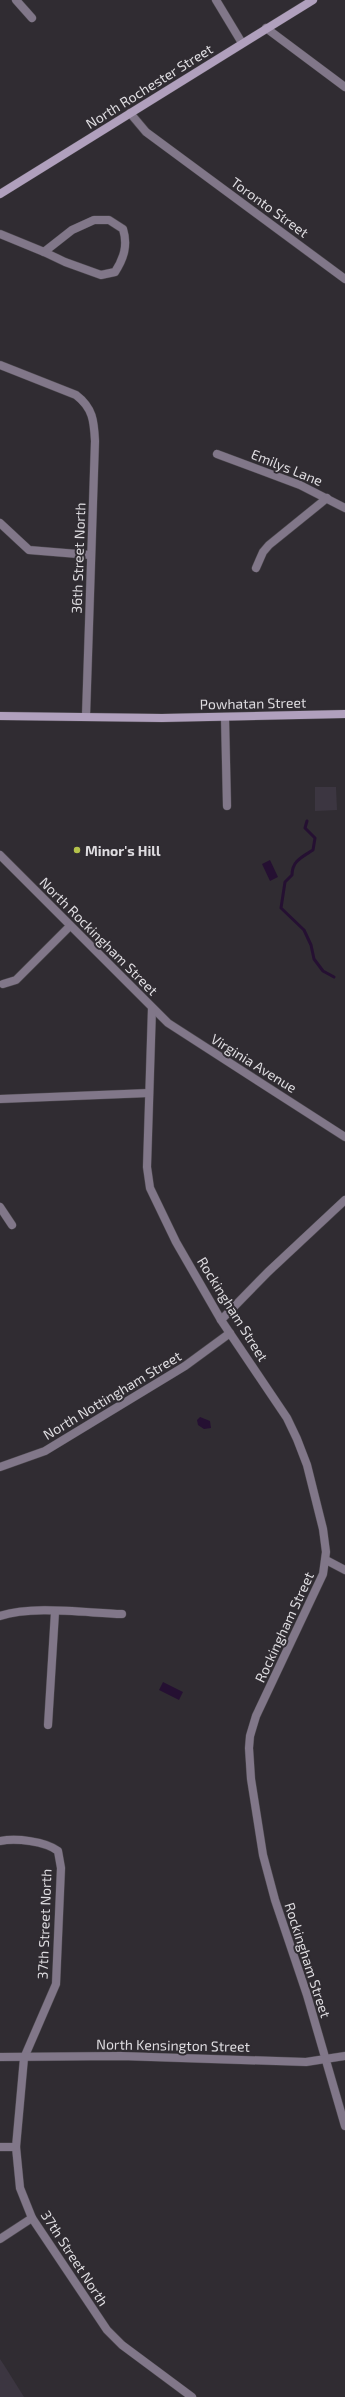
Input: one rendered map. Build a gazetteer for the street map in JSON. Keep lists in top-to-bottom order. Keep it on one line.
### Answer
{"streets":{"street":["North Rochester Street","Toronto Street","Emilys Lane","36th Street North","Powhatan Street","North Rockingham Street","Virginia Avenue","Rockingham Street","North Nottingham Street","37th Street North","North Kensington Street"]},"crossings":[["North Rochester Street","Toronto Street"],["36th Street North","Powhatan Street"],["North Rockingham Street","Virginia Avenue"],["North Rockingham Street","Rockingham Street"],["Rockingham Street","North Nottingham Street"],["Rockingham Street","North Kensington Street"],["37th Street North","North Kensington Street"]],"places":["Minor's Hill"]}
